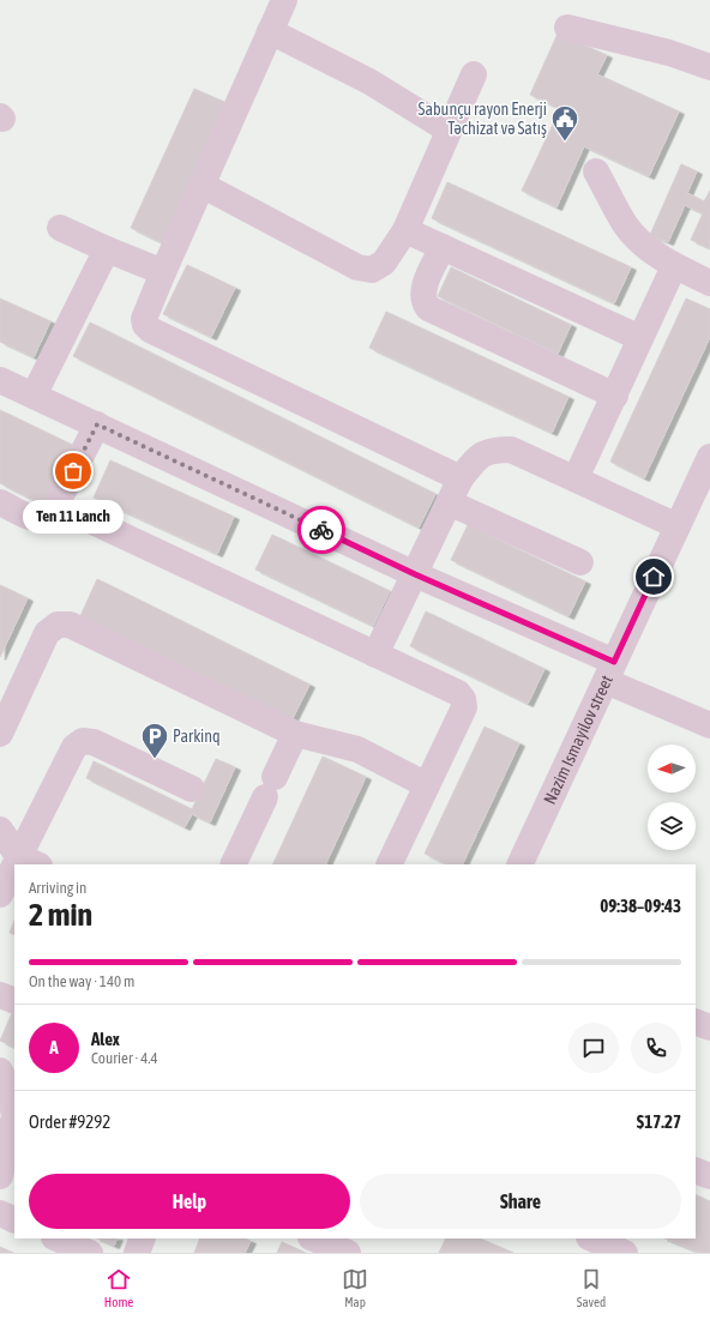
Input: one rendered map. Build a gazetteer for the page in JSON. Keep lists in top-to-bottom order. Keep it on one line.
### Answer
{"streets":{"street":["Nazim Ismayilov street"]},"places":{"public building":["Sabunçu rayon Enerji Təchizat və Satış"],"other":["Ten 11 Lanch"],"parking":["Parkinq"]},"north":"left","page":{"bubble":"Ten 11 Lanch","heading":["2 min","Arriving in","09:38–09:43"],"panel":["Alex","Courier · 4.4","Order #9292","$17.27"],"bar":"On the way · 140 m","round":"A","buttons":["Help","Share"],"tabs":["Home","Map","Saved"]}}
